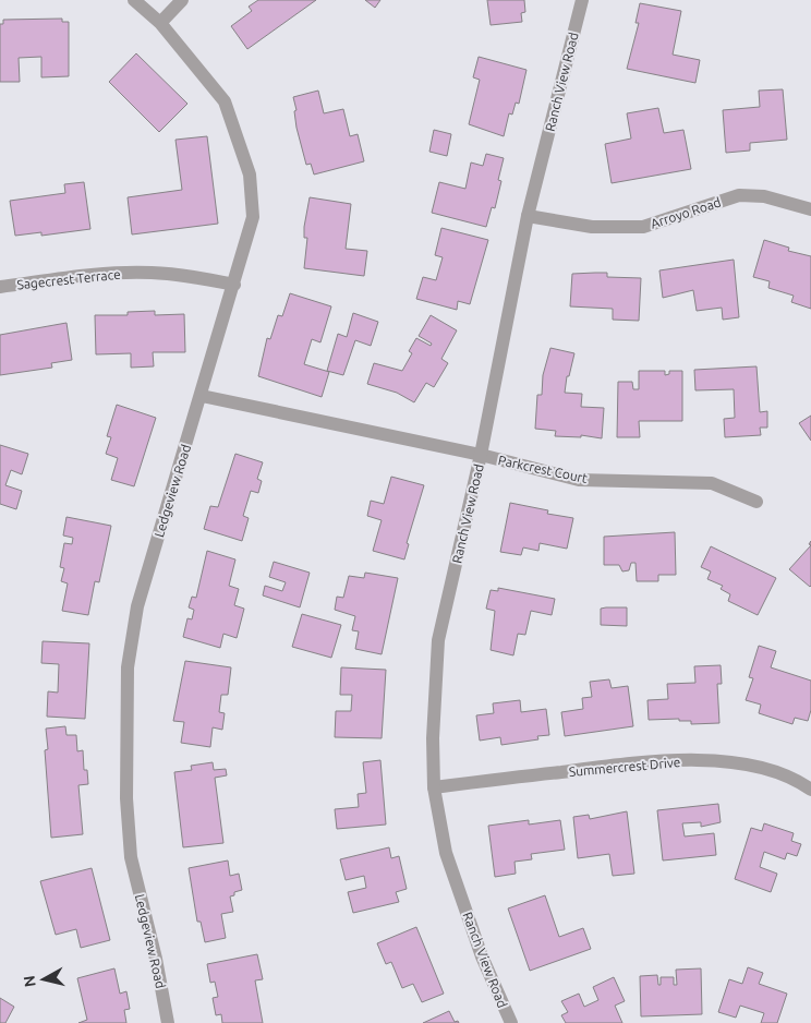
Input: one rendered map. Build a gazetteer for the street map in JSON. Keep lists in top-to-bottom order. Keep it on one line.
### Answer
{"streets":{"street":["Ranch View Road","Arroyo Road","Sagecrest Terrace","Parkcrest Court","Ledgeview Road","Summercrest Drive"]},"crossings":[["Ranch View Road","Arroyo Road"],["Ranch View Road","Parkcrest Court"],["Ranch View Road","Summercrest Drive"],["Sagecrest Terrace","Ledgeview Road"],["Parkcrest Court","Ledgeview Road"]],"north":"left"}
